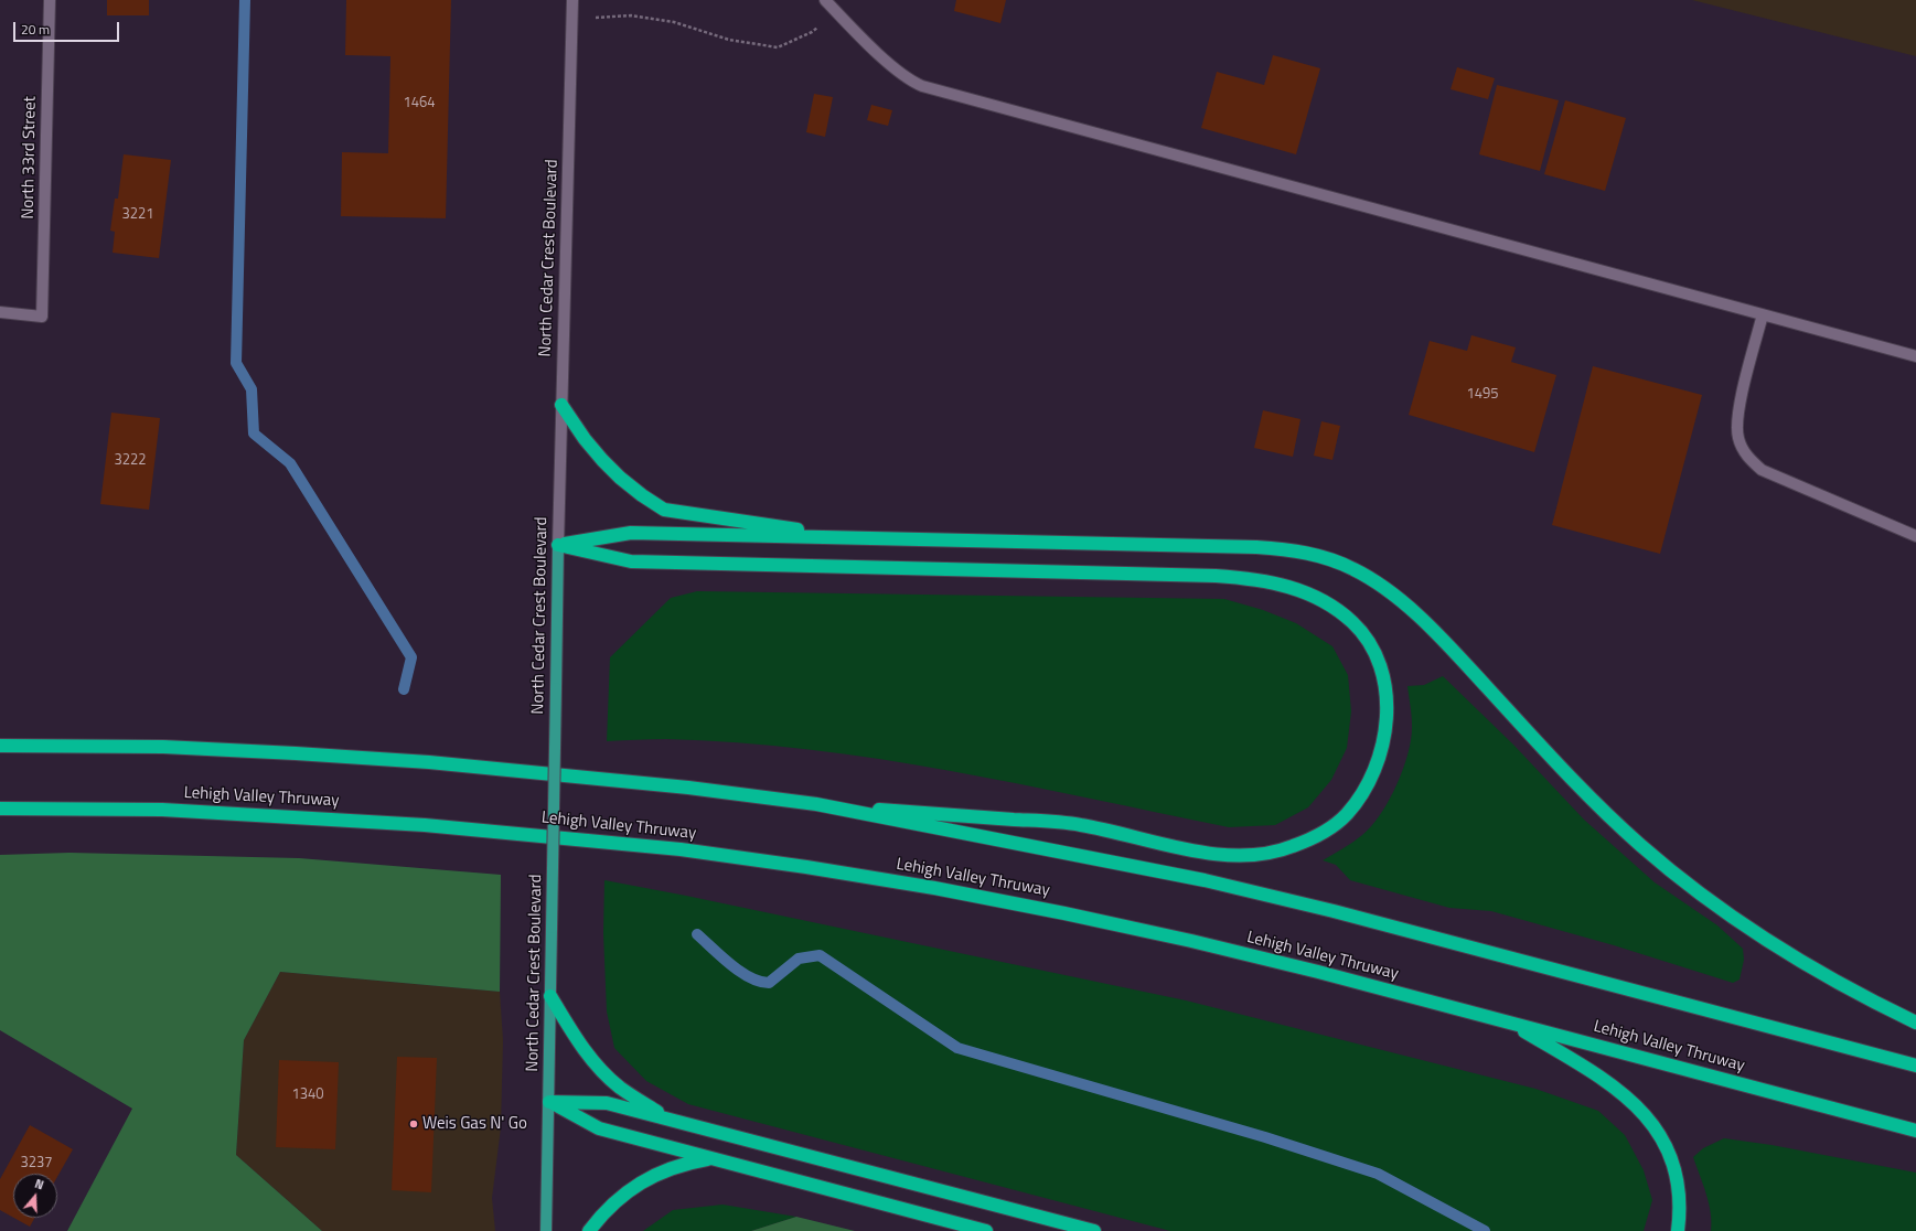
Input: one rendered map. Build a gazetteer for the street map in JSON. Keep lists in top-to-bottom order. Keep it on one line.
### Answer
{"streets":{"highway":["Lehigh Valley Thruway"],"main road":["North 33rd Street","North Cedar Crest Boulevard"]},"places":["Weis Gas N' Go"],"house_numbers":["1464","3221","1495","3222","1340","3237"],"scale_bar":"20 m","north":"top"}
